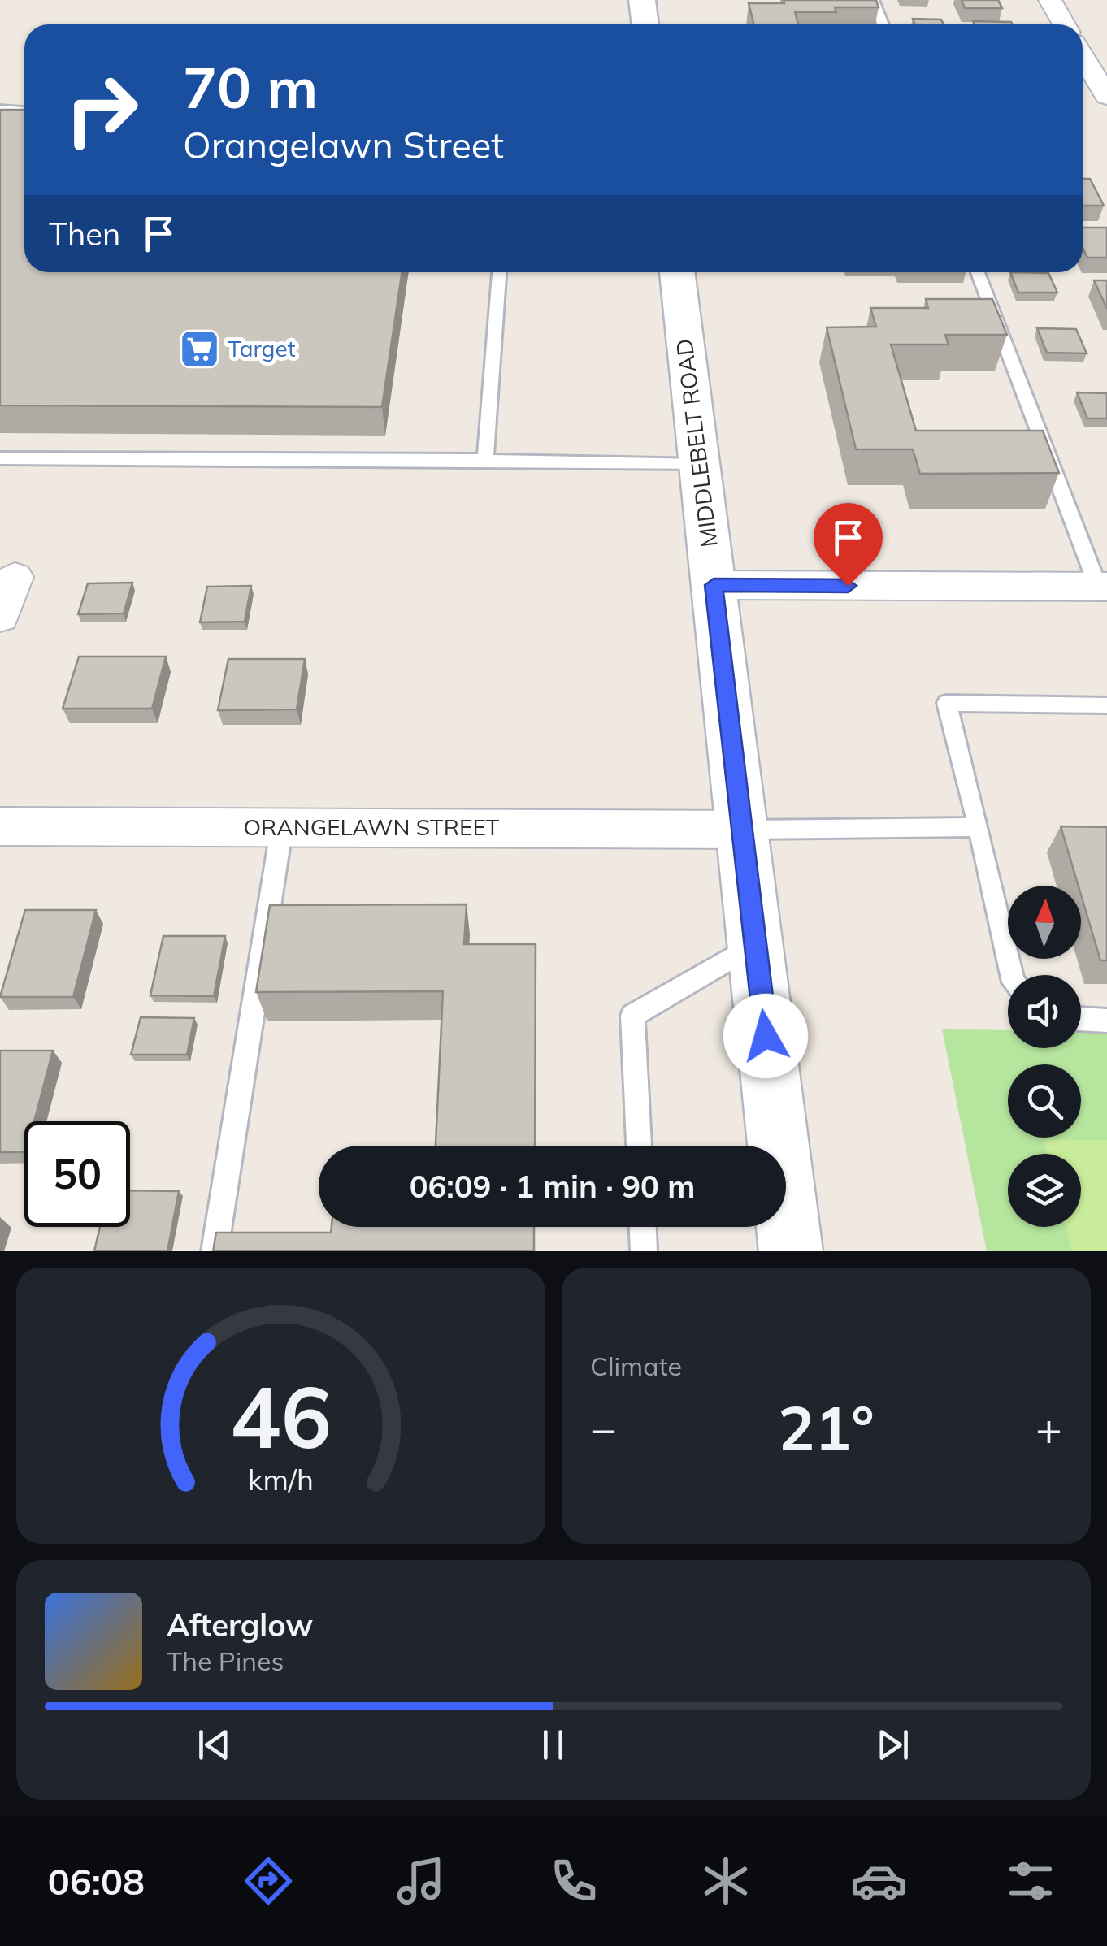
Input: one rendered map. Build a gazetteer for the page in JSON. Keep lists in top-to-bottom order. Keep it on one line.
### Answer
{"streets":{"main road":["MIDDLEBELT ROAD"],"street":["ORANGELAWN STREET"]},"crossings":[["MIDDLEBELT ROAD","ORANGELAWN STREET"]],"places":{"supermarket":["Target"]},"north":"top","page":{"turn":["70 m","Orangelawn Street"],"then":"Then","limit":"50","trip":"06:09 · 1 min · 90 m","tile":"Climate","heat":["−","21°","+"],"song":["Afterglow","The Pines"],"tabs":"06:08","gauge":["46","km/h"]}}
